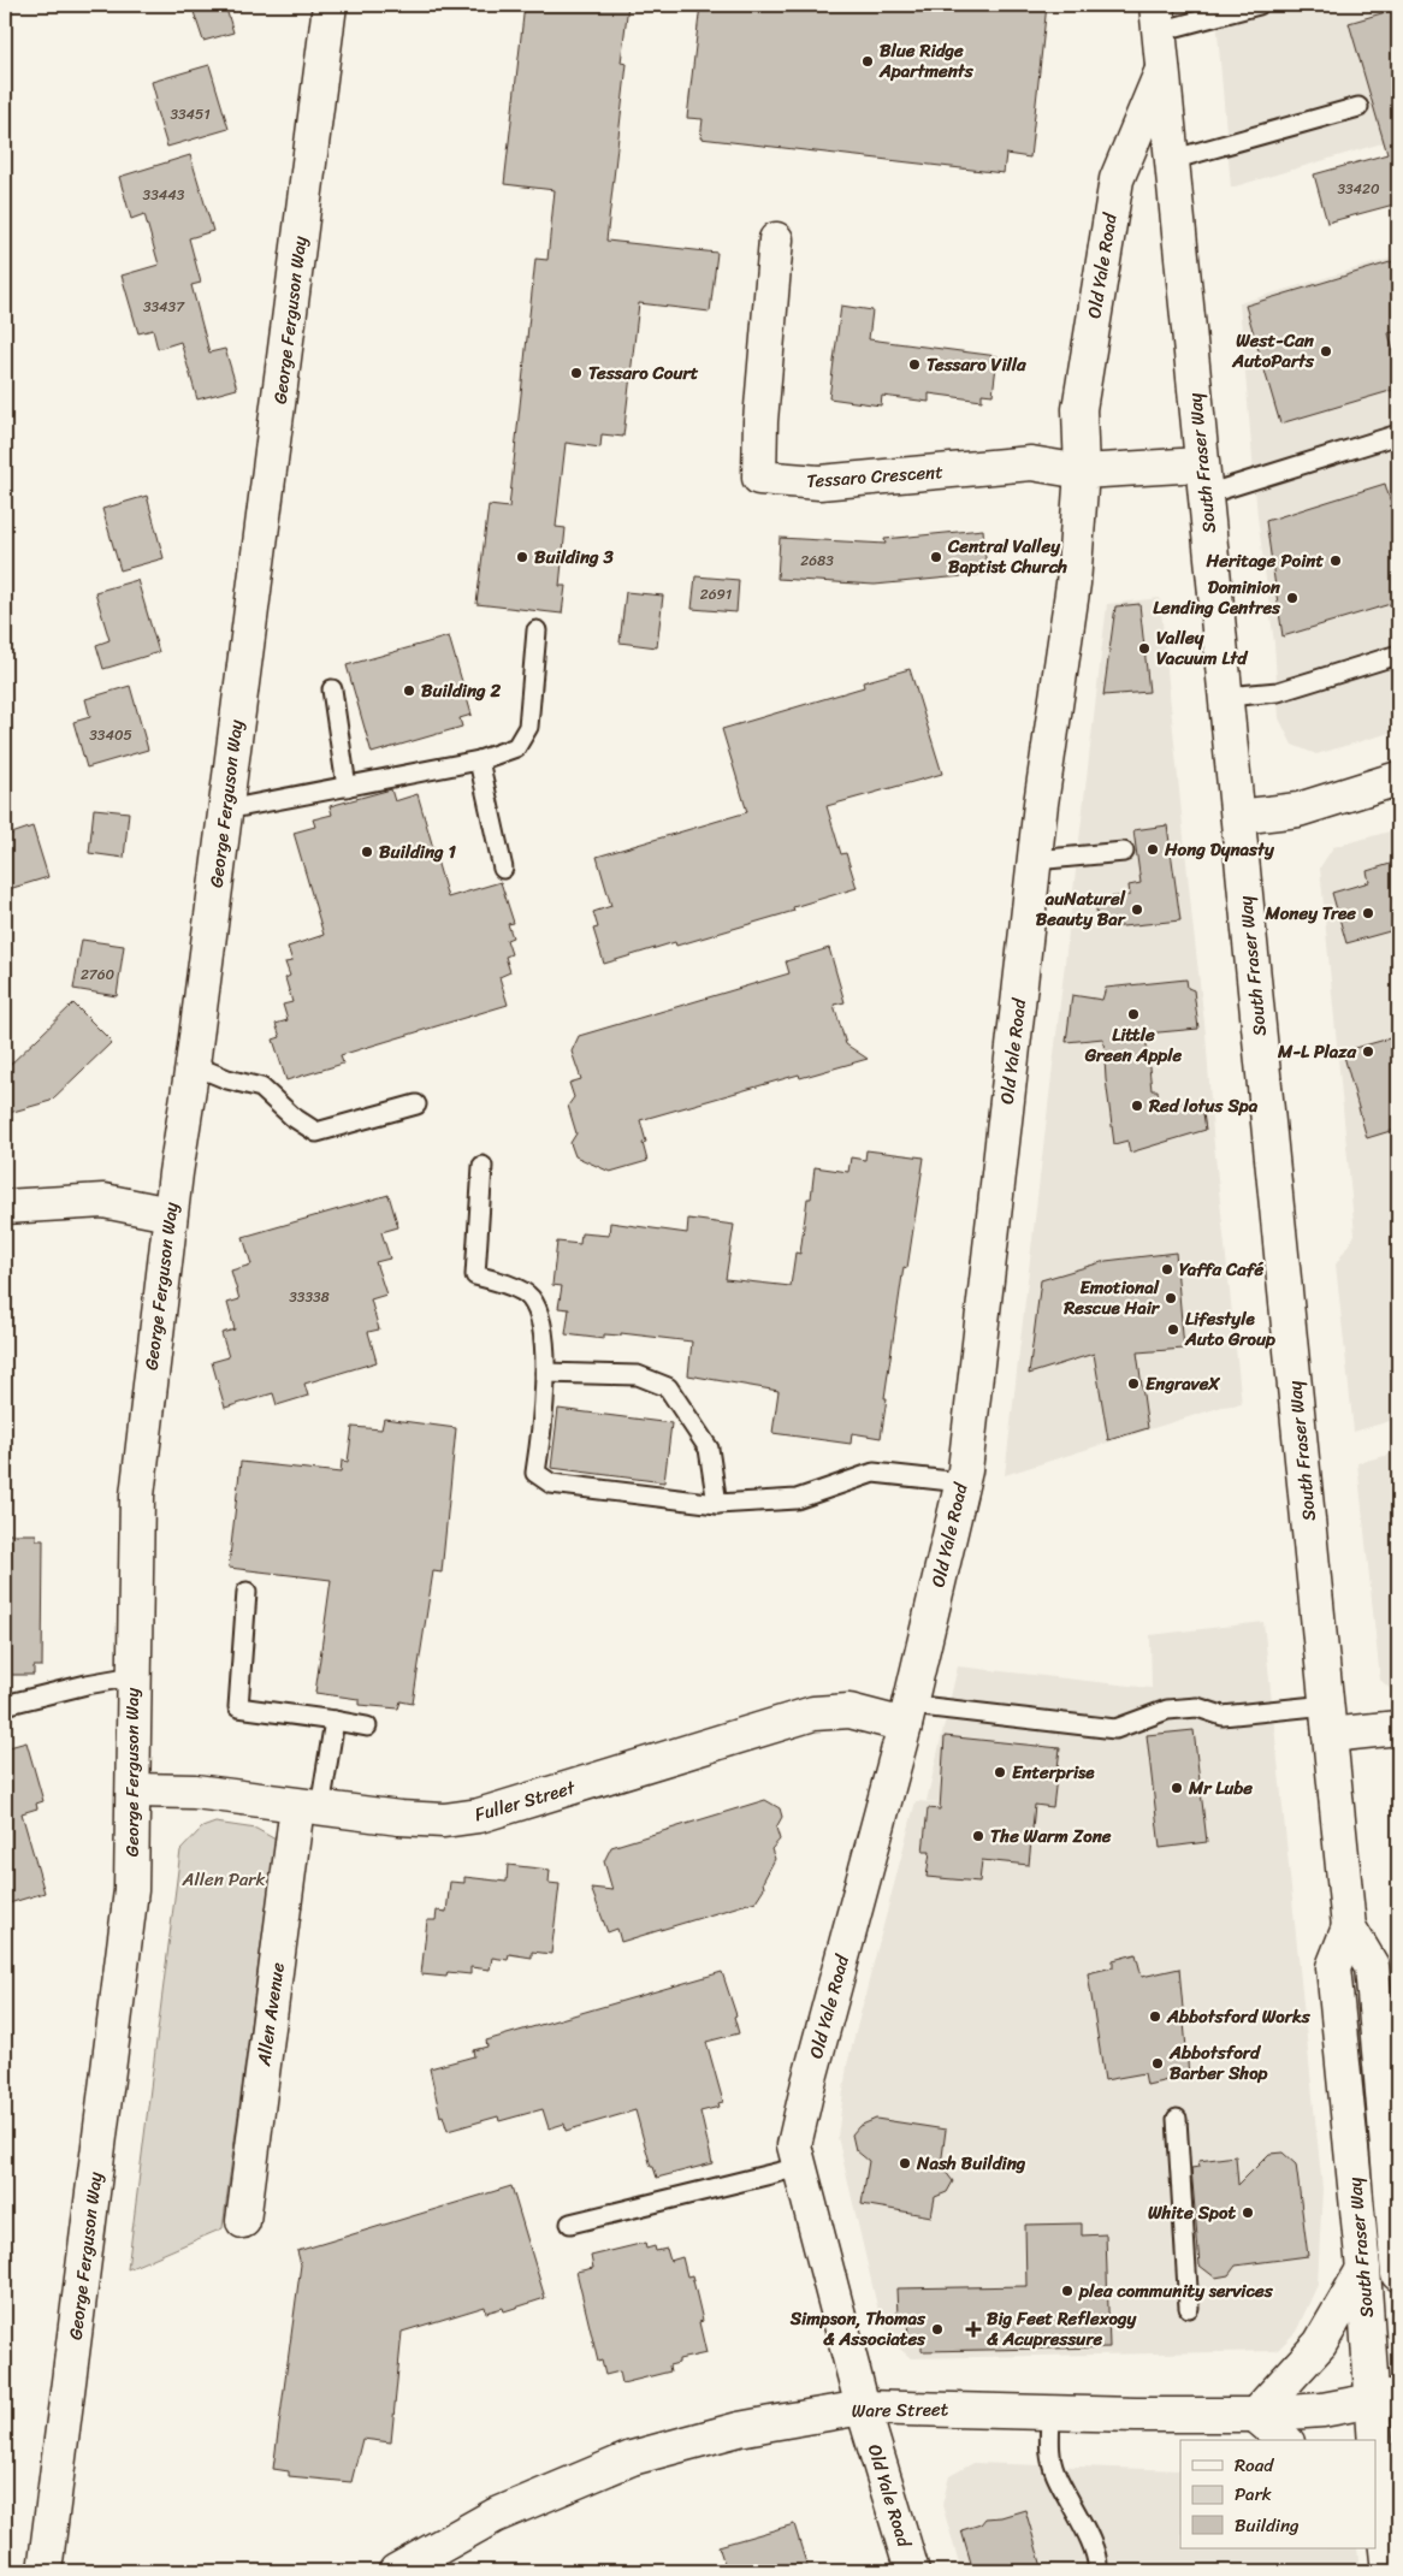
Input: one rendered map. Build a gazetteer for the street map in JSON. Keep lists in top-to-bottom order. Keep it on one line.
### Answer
{"streets":{"street":["Old Yale Road","George Ferguson Way","South Fraser Way","Tessaro Crescent","Fuller Street","Allen Avenue","Ware Street"]},"crossings":[["Old Yale Road","South Fraser Way"],["Old Yale Road","Tessaro Crescent"],["Old Yale Road","Fuller Street"],["Old Yale Road","Ware Street"],["George Ferguson Way","Fuller Street"],["South Fraser Way","Ware Street"],["Fuller Street","Allen Avenue"]],"parks":["Allen Park"],"places":{"other":["Blue Ridge Apartments","West-Can AutoParts","Tessaro Villa","Tessaro Court","Building 3","Central Valley Baptist Church","Heritage Point","Dominion Lending Centres","Valley Vacuum Ltd","Building 2","Hong Dynasty","Building 1","auNaturel Beauty Bar","Money Tree","Little Green Apple","M-L Plaza","Red lotus Spa","Yaffa Café","Emotional Rescue Hair","Lifestyle Auto Group","EngraveX","Enterprise","Mr Lube","The Warm Zone","Abbotsford Works","Abbotsford Barber Shop","Nash Building","White Spot","plea community services","Simpson, Thomas & Associates"],"health":["Big Feet Reflexogy & Acupressure"]},"house_numbers":["33451","33420","33443","33437","2683","2691","33405","2760","33338"],"legend":["Road","Park","Building"]}
